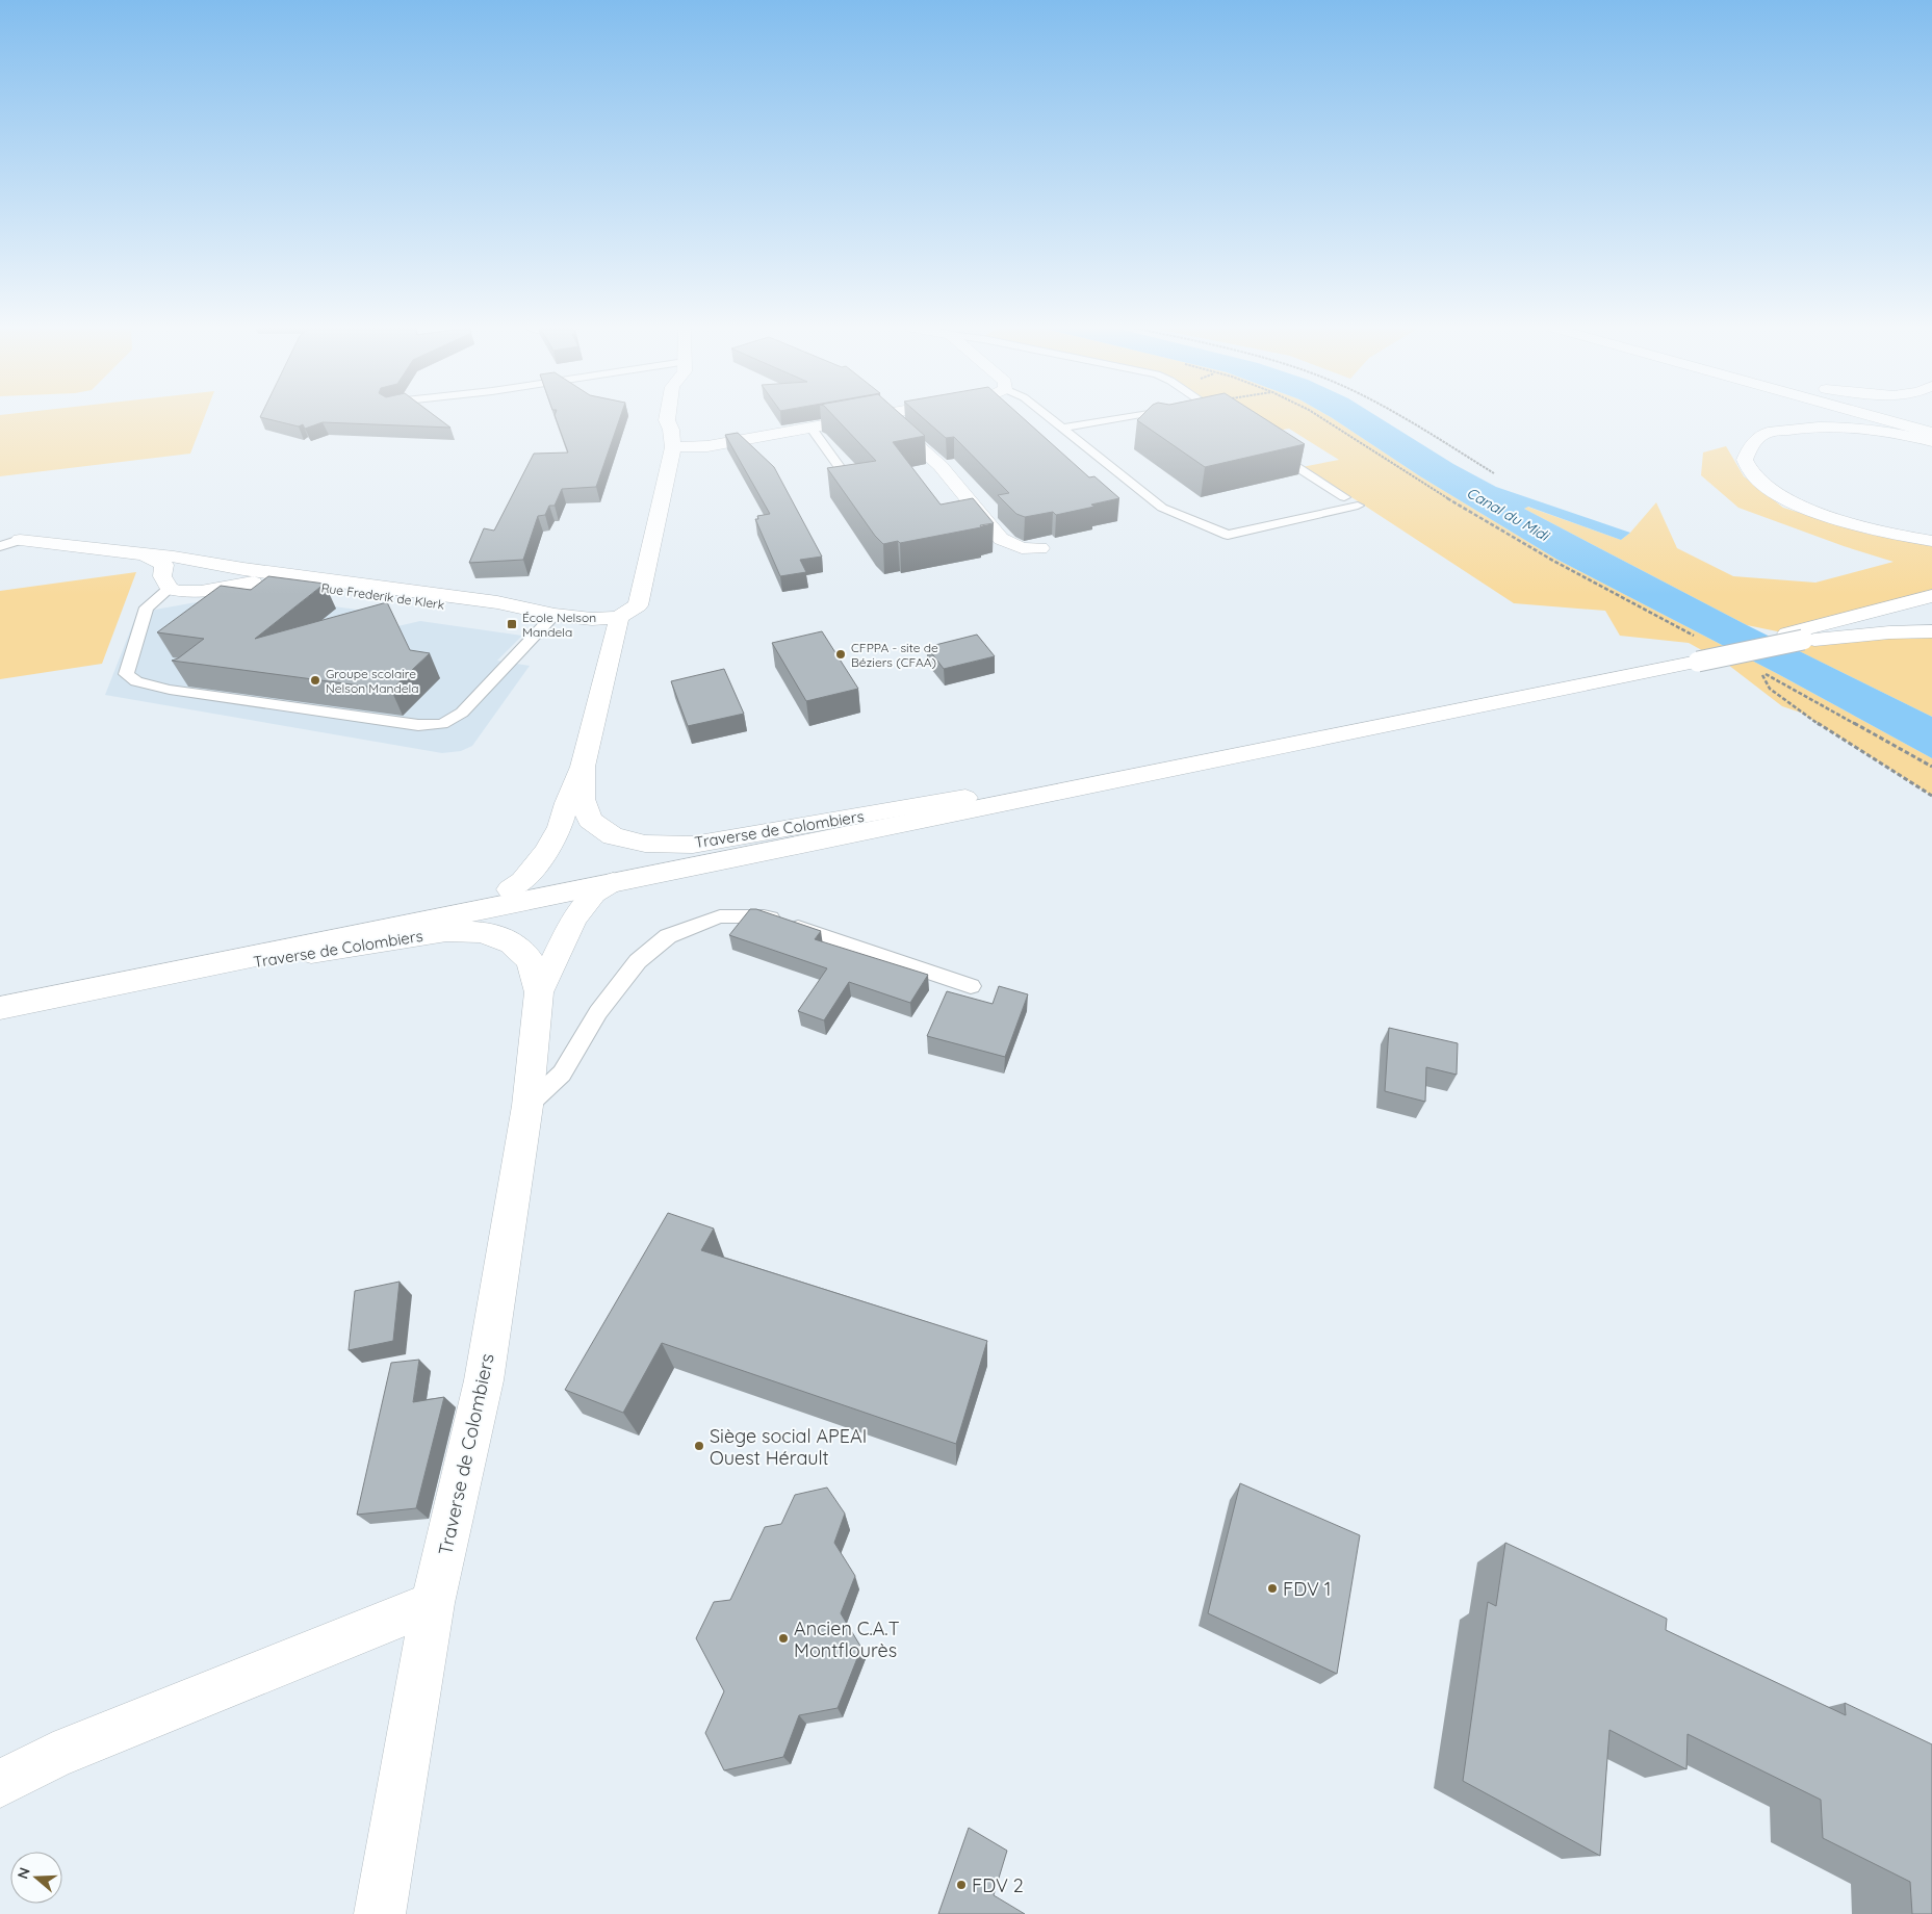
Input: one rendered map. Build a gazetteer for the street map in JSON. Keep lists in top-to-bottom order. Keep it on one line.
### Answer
{"streets":{"main road":["Rue Frederik de Klerk","Traverse de Colombiers"]},"crossings":[["Rue Frederik de Klerk","Traverse de Colombiers"]],"water":["Canal du Midi"],"places":{"transit":["École Nelson Mandela"],"other":["CFPPA - site de Béziers (CFAA)","Groupe scolaire Nelson Mandela","Siège social APEAI Ouest Hérault","FDV 1","Ancien C.A.T Montflourès","FDV 2"]},"north":"left"}
